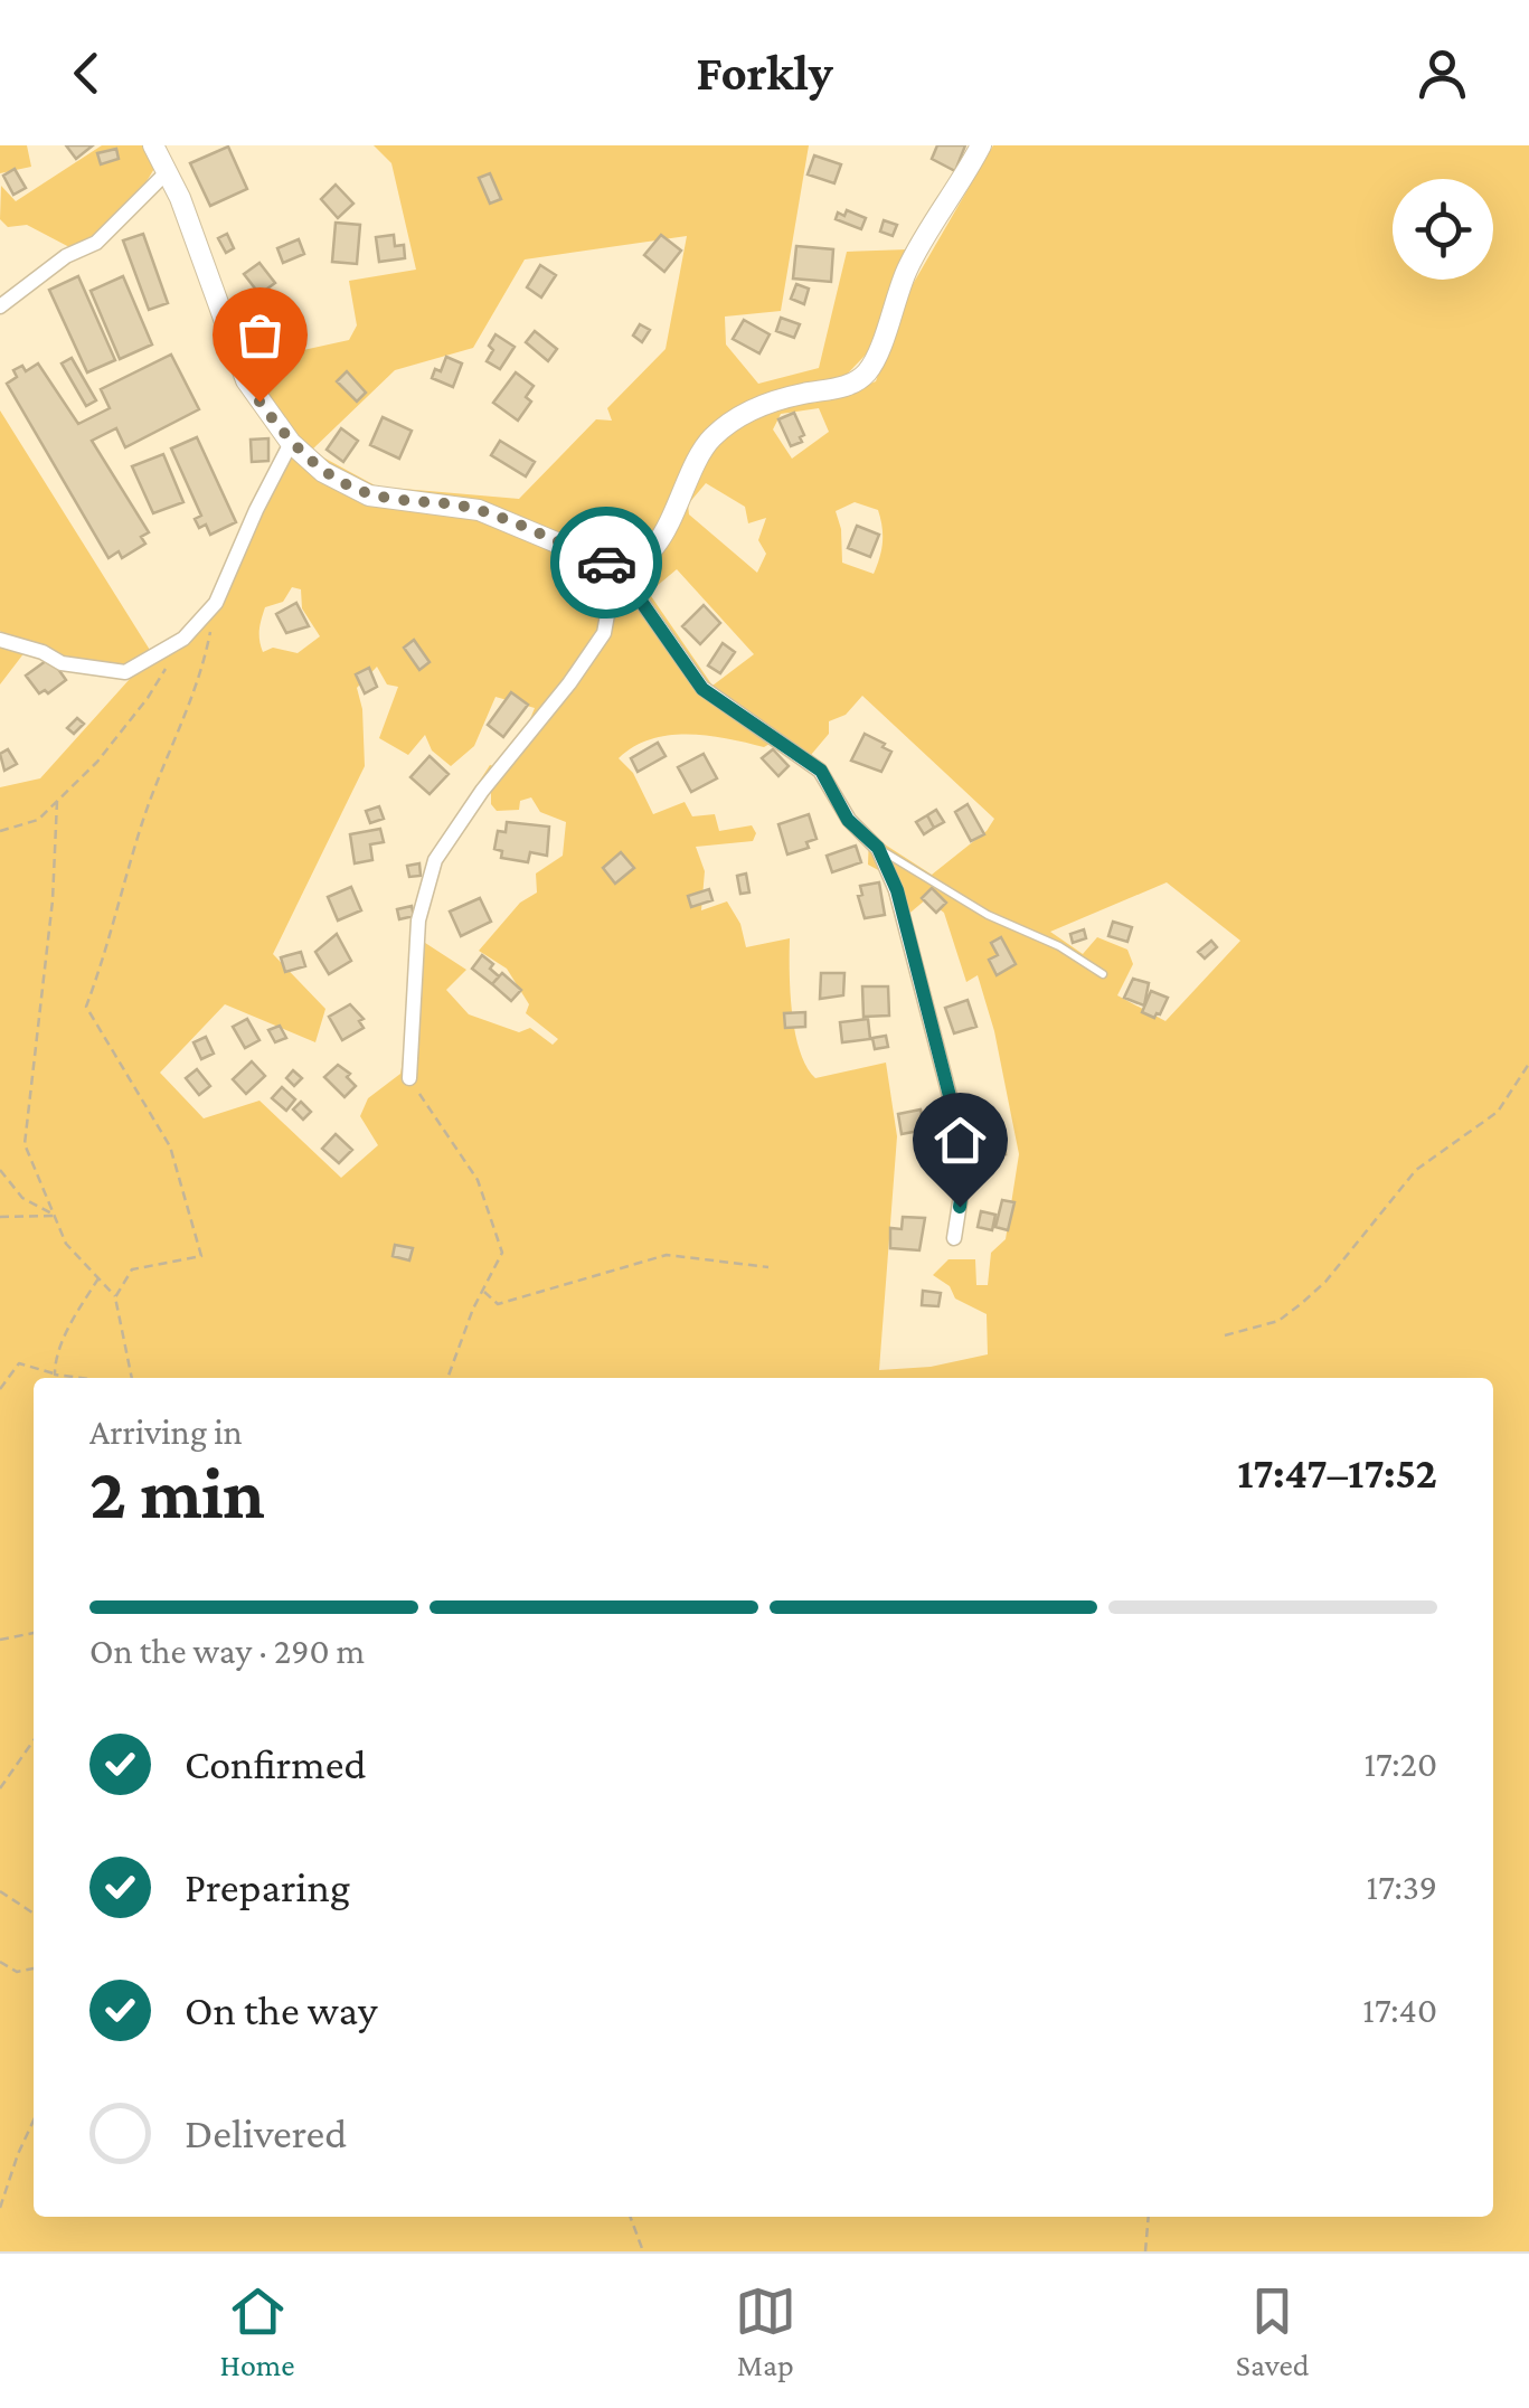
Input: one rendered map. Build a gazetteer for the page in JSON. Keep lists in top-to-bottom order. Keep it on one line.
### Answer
{"page":{"header":"Forkly","heading":["2 min","Arriving in","17:47–17:52"],"bar":"On the way · 290 m","list":[["Confirmed","17:20"],["Preparing","17:39"],["On the way","17:40"],"Delivered"],"tabs":["Home","Map","Saved"]}}
